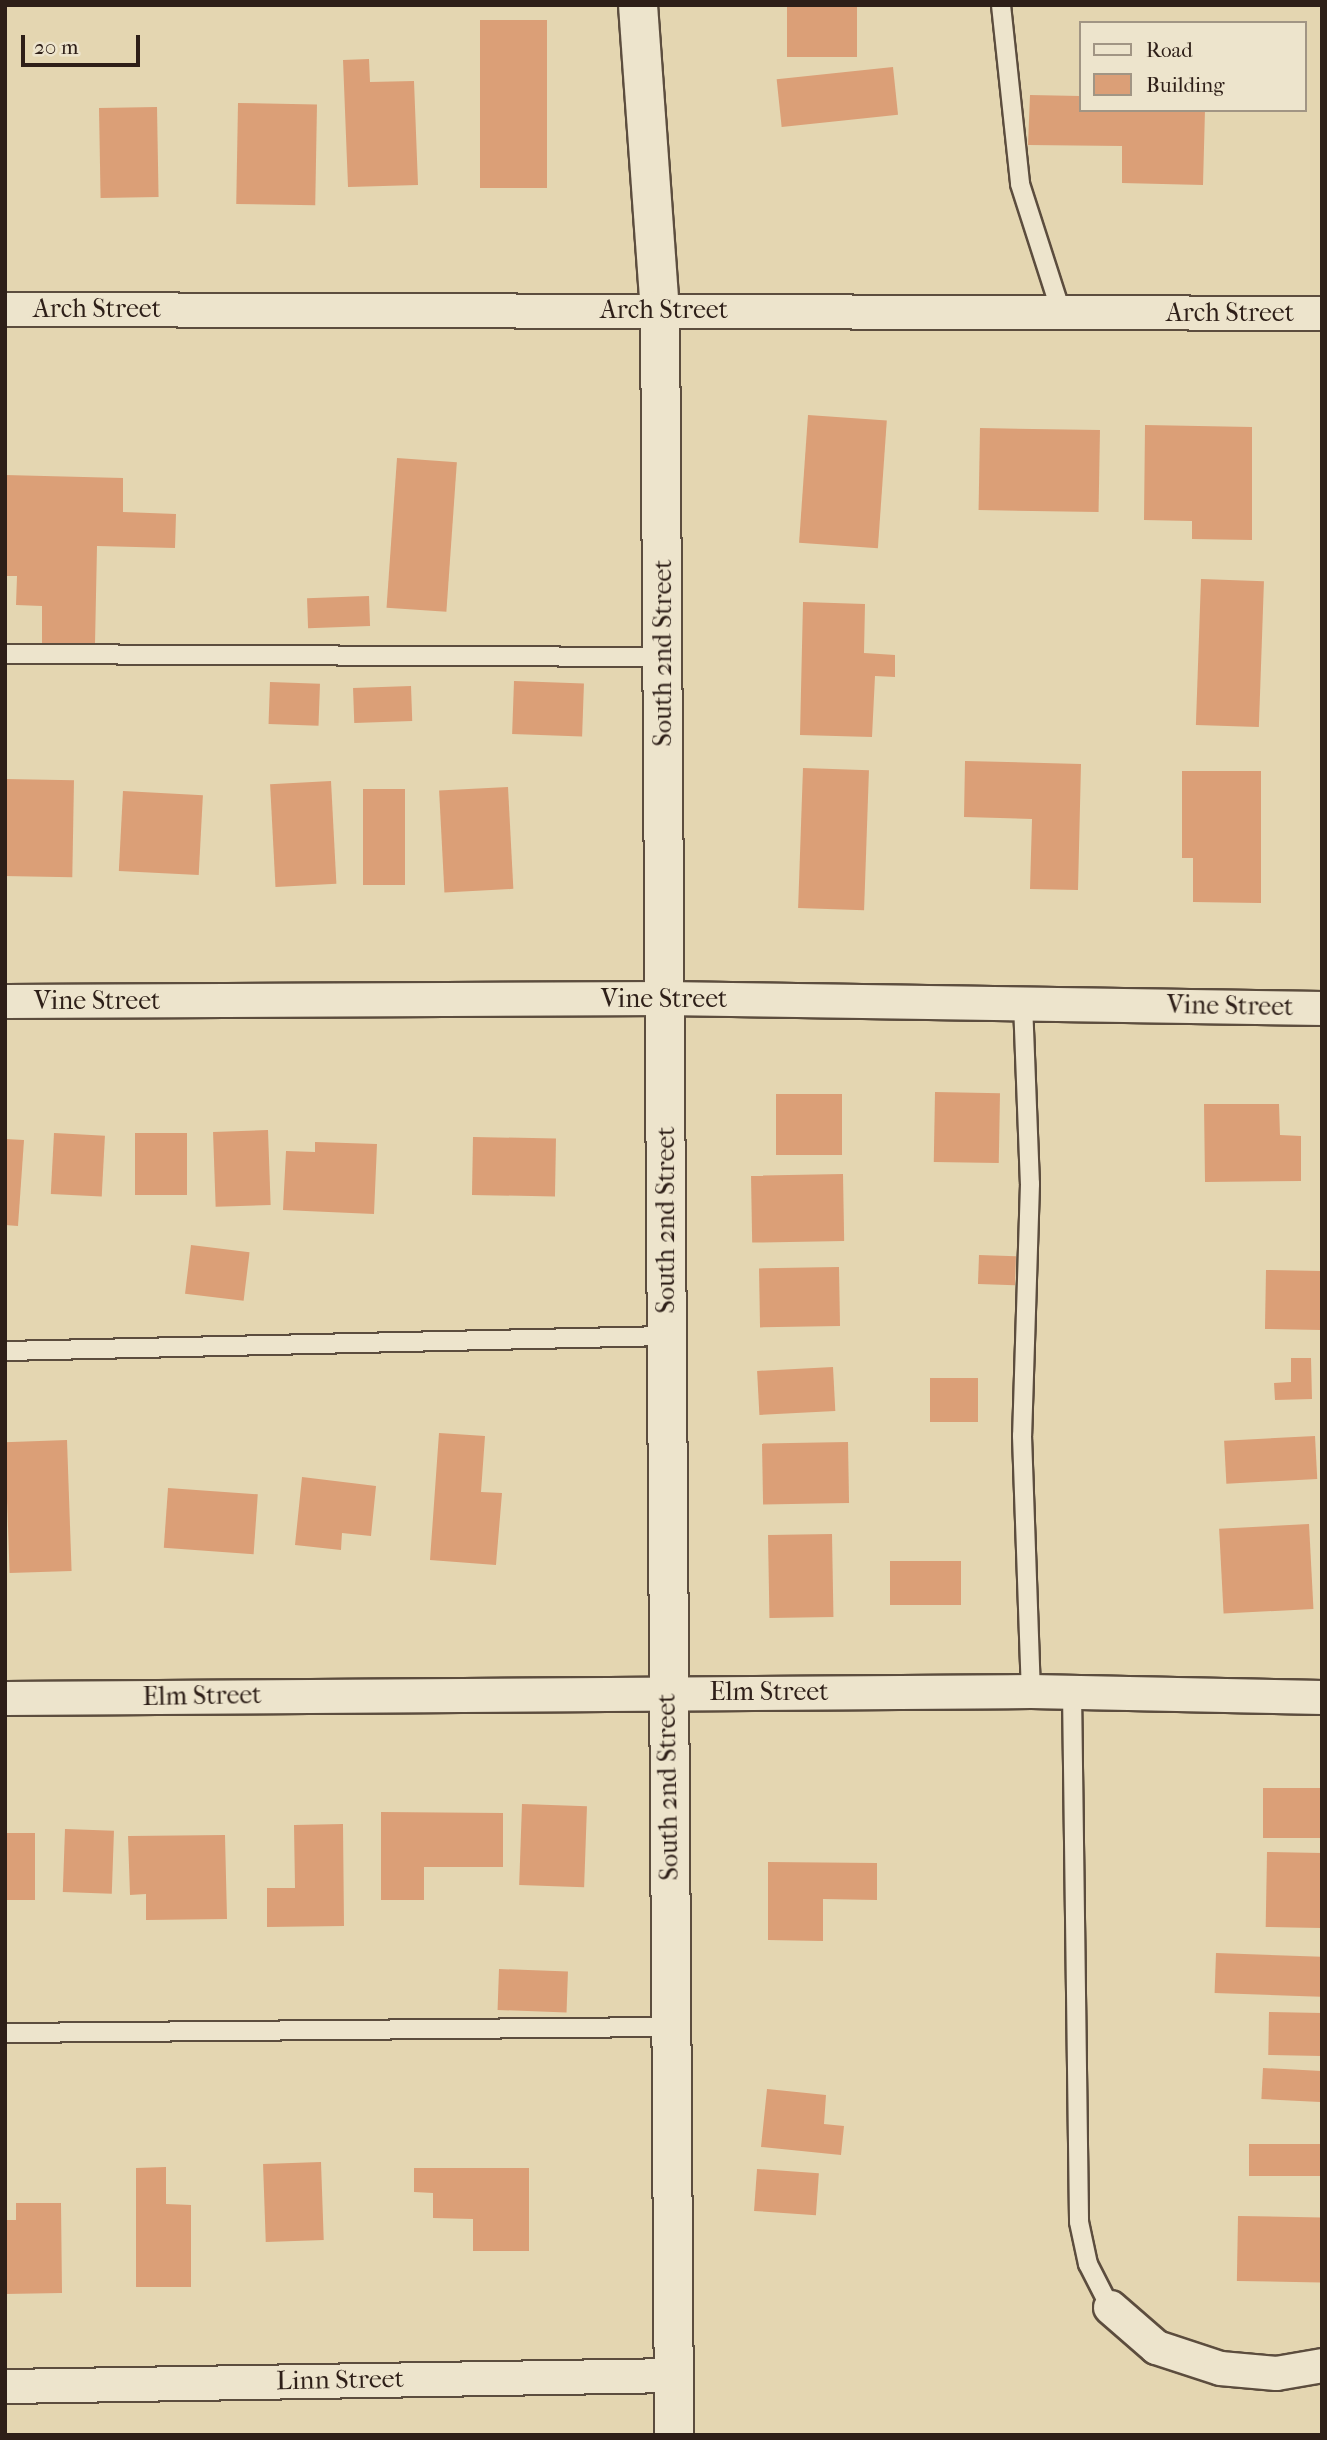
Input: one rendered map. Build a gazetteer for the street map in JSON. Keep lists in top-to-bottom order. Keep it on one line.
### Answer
{"streets":{"street":["Arch Street","South 2nd Street","Vine Street","Elm Street","Linn Street"]},"crossings":[["Arch Street","South 2nd Street"],["South 2nd Street","Vine Street"],["South 2nd Street","Elm Street"],["South 2nd Street","Linn Street"]],"legend":["Road","Building"],"scale_bar":"20 m"}
